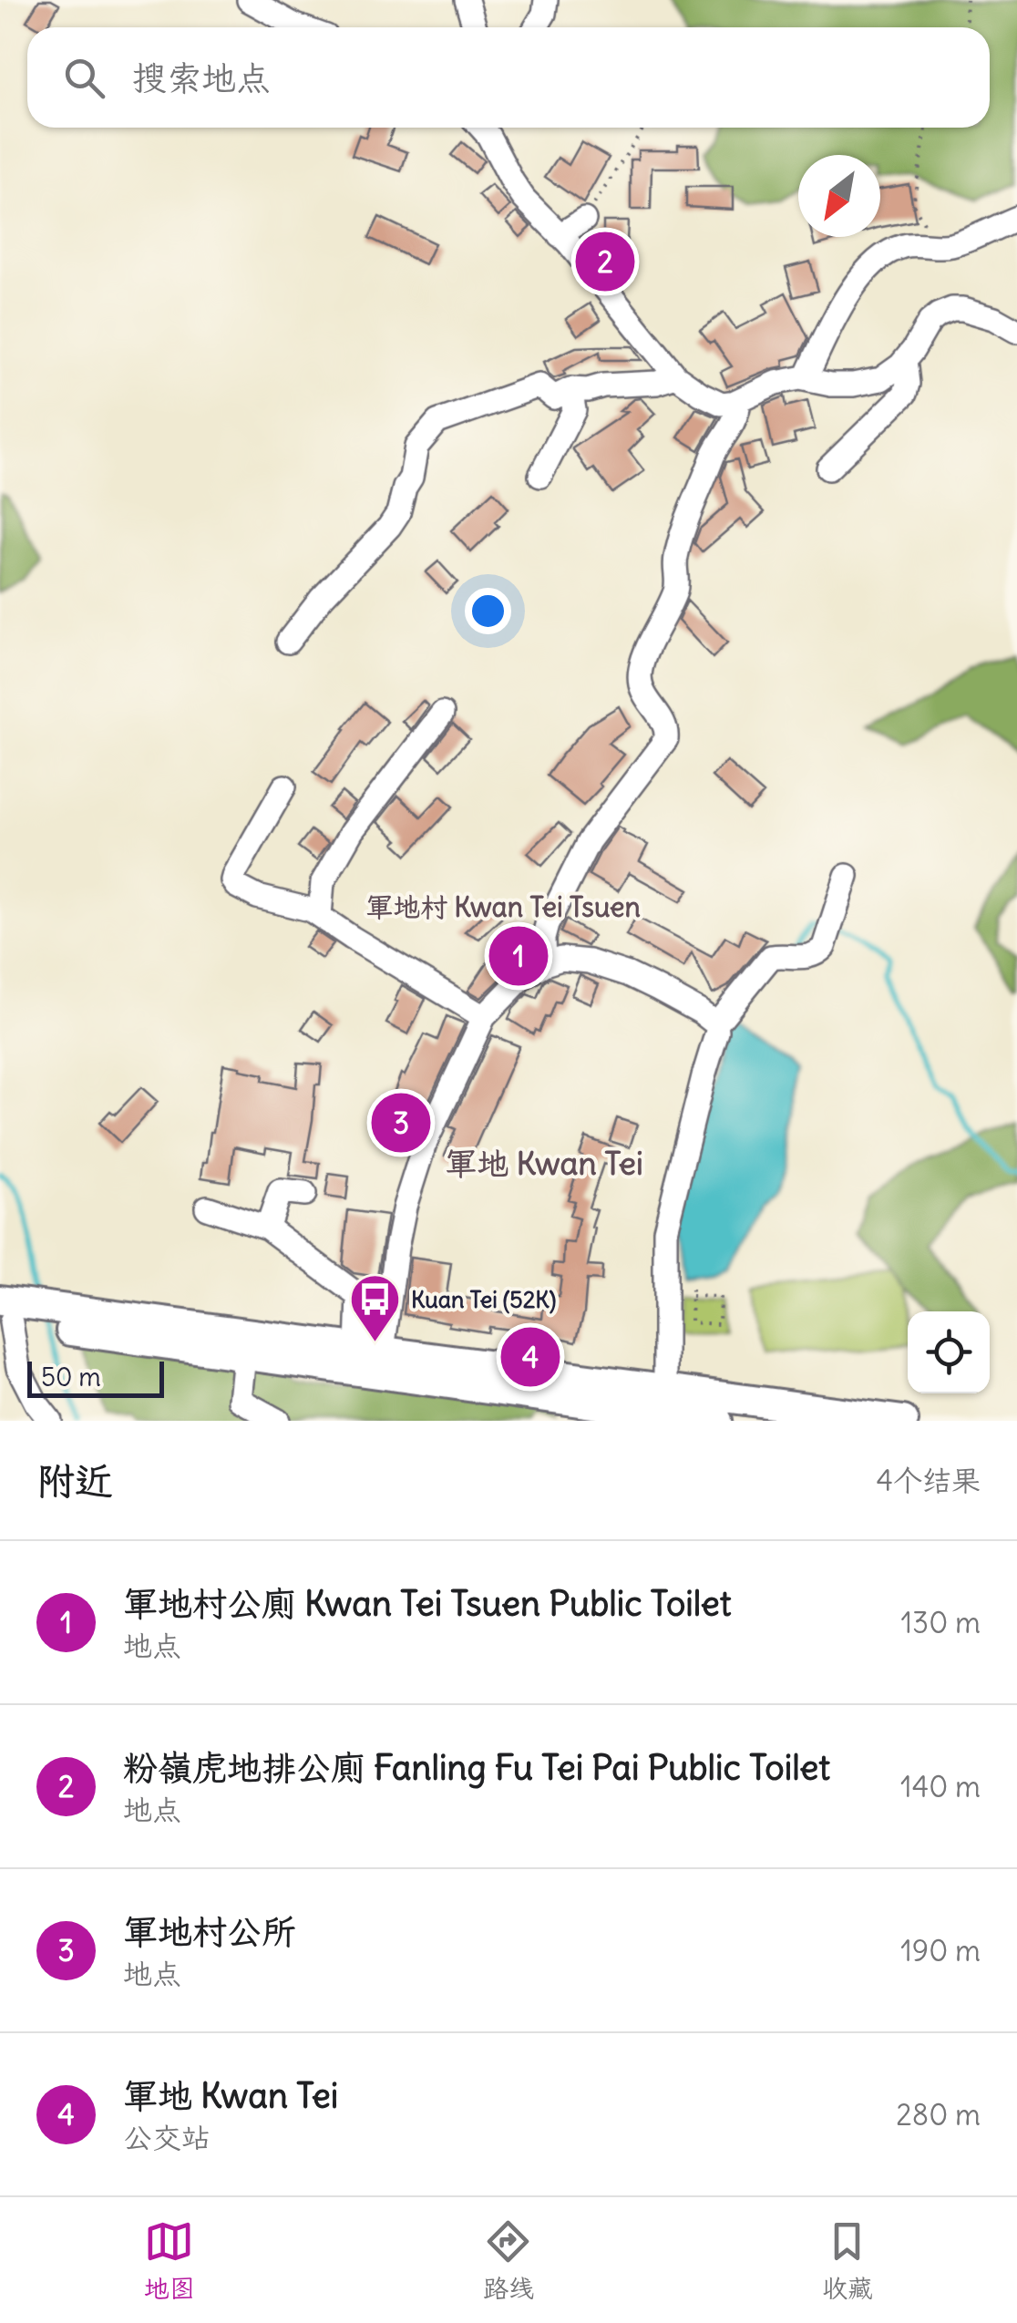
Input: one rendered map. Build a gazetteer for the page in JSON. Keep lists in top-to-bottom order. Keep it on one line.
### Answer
{"districts":["軍地村 Kwan Tei Tsuen","軍地 Kwan Tei"],"places":{"bus stop":["Kuan Tei (52K)"]},"scale_bar":"50 m","north":"bottom left","page":{"search":"搜索地点","pins":["2","1","3","4"],"scale":"50 m","heading":["附近","4个结果"],"list":[{"mark":"1","name":"軍地村公廁 Kwan Tei Tsuen Public Toilet","note":"地点","value":"130 m"},{"mark":"2","name":"粉嶺虎地排公廁 Fanling Fu Tei Pai Public Toilet","note":"地点","value":"140 m"},{"mark":"3","name":"軍地村公所","note":"地点","value":"190 m"},{"mark":"4","name":"軍地 Kwan Tei","note":"公交站","value":"280 m"}],"nav":["地图","路线","收藏"]}}
